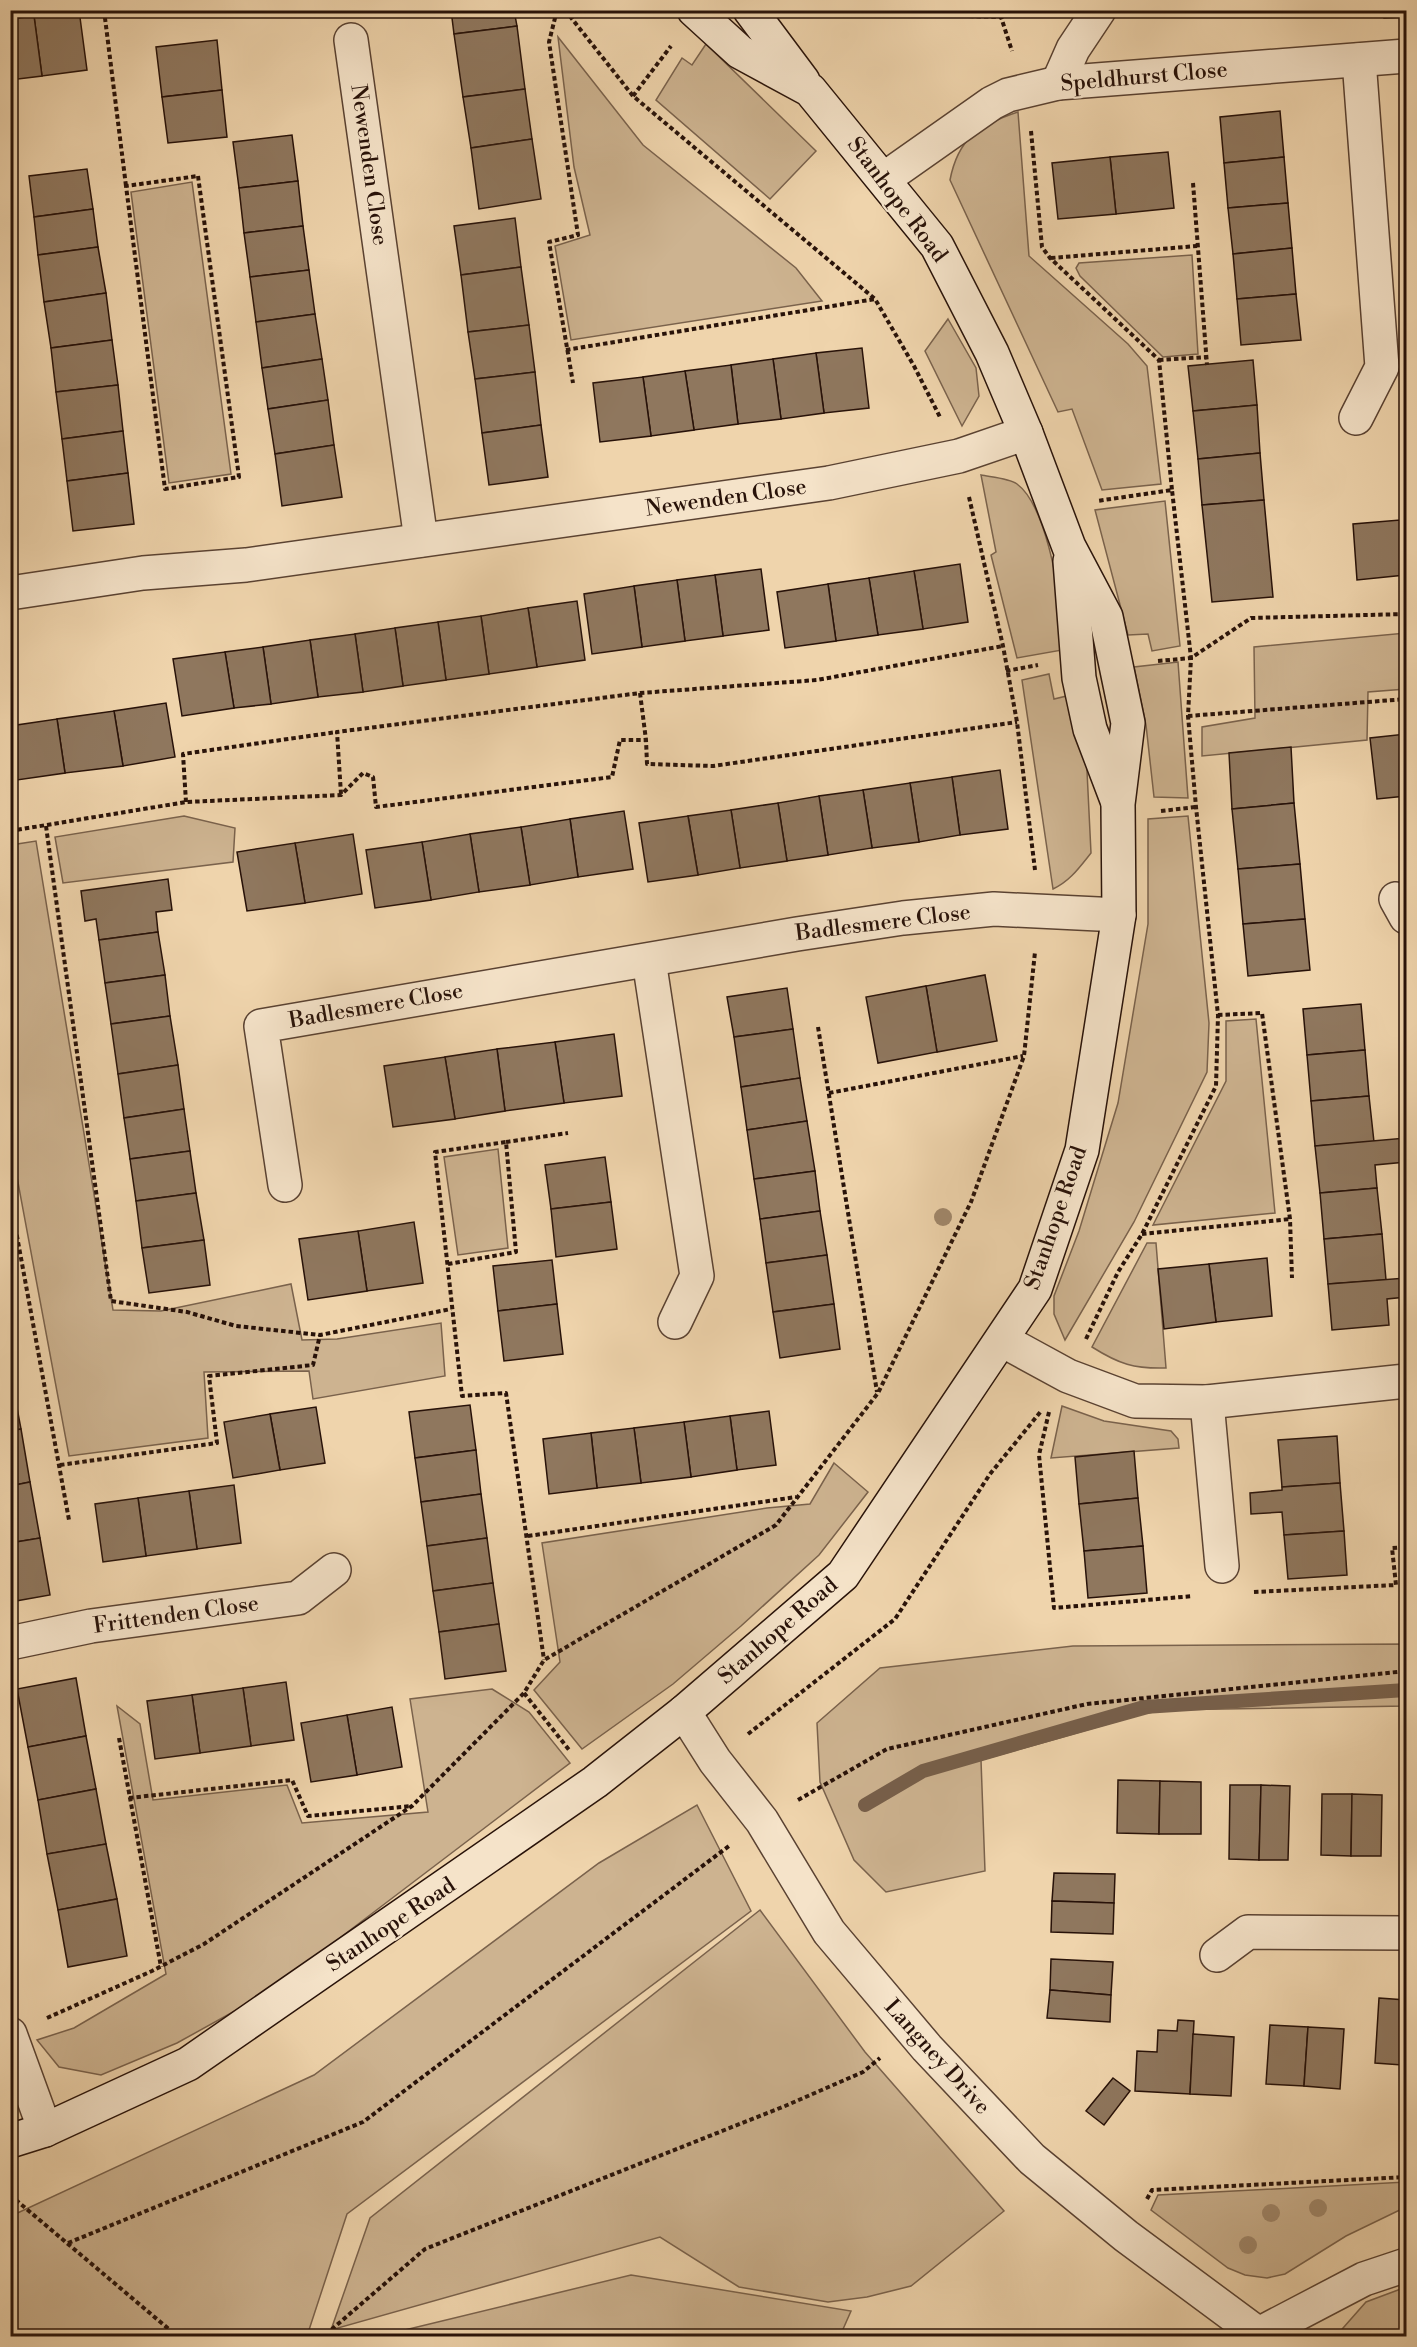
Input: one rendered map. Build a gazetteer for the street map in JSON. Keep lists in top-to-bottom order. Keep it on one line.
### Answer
{"streets":{"street":["Speldhurst Close","Newenden Close","Stanhope Road","Badlesmere Close","Frittenden Close","Langney Drive"]},"crossings":[["Speldhurst Close","Stanhope Road"],["Newenden Close","Stanhope Road"],["Stanhope Road","Badlesmere Close"],["Stanhope Road","Langney Drive"]]}
